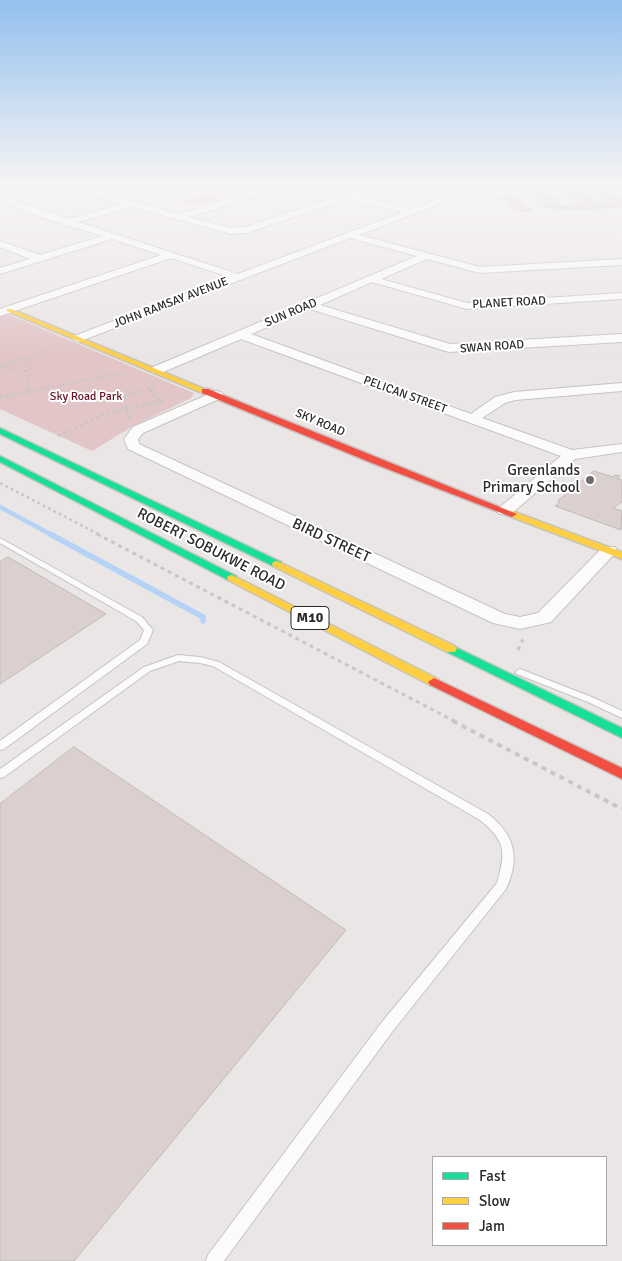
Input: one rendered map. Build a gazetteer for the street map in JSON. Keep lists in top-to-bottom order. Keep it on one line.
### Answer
{"streets":{"main road":["SKY ROAD","ROBERT SOBUKWE ROAD","M10"],"street":["JOHN RAMSAY AVENUE","PLANET ROAD","SUN ROAD","SWAN ROAD","PELICAN STREET","BIRD STREET"]},"crossings":[["JOHN RAMSAY AVENUE","SKY ROAD"],["PLANET ROAD","SUN ROAD"],["SUN ROAD","SWAN ROAD"],["SUN ROAD","PELICAN STREET"],["SUN ROAD","SKY ROAD"],["SKY ROAD","BIRD STREET"]],"parks":["Sky Road Park"],"places":["Greenlands Primary School"],"legend":["Fast","Slow","Jam"]}
